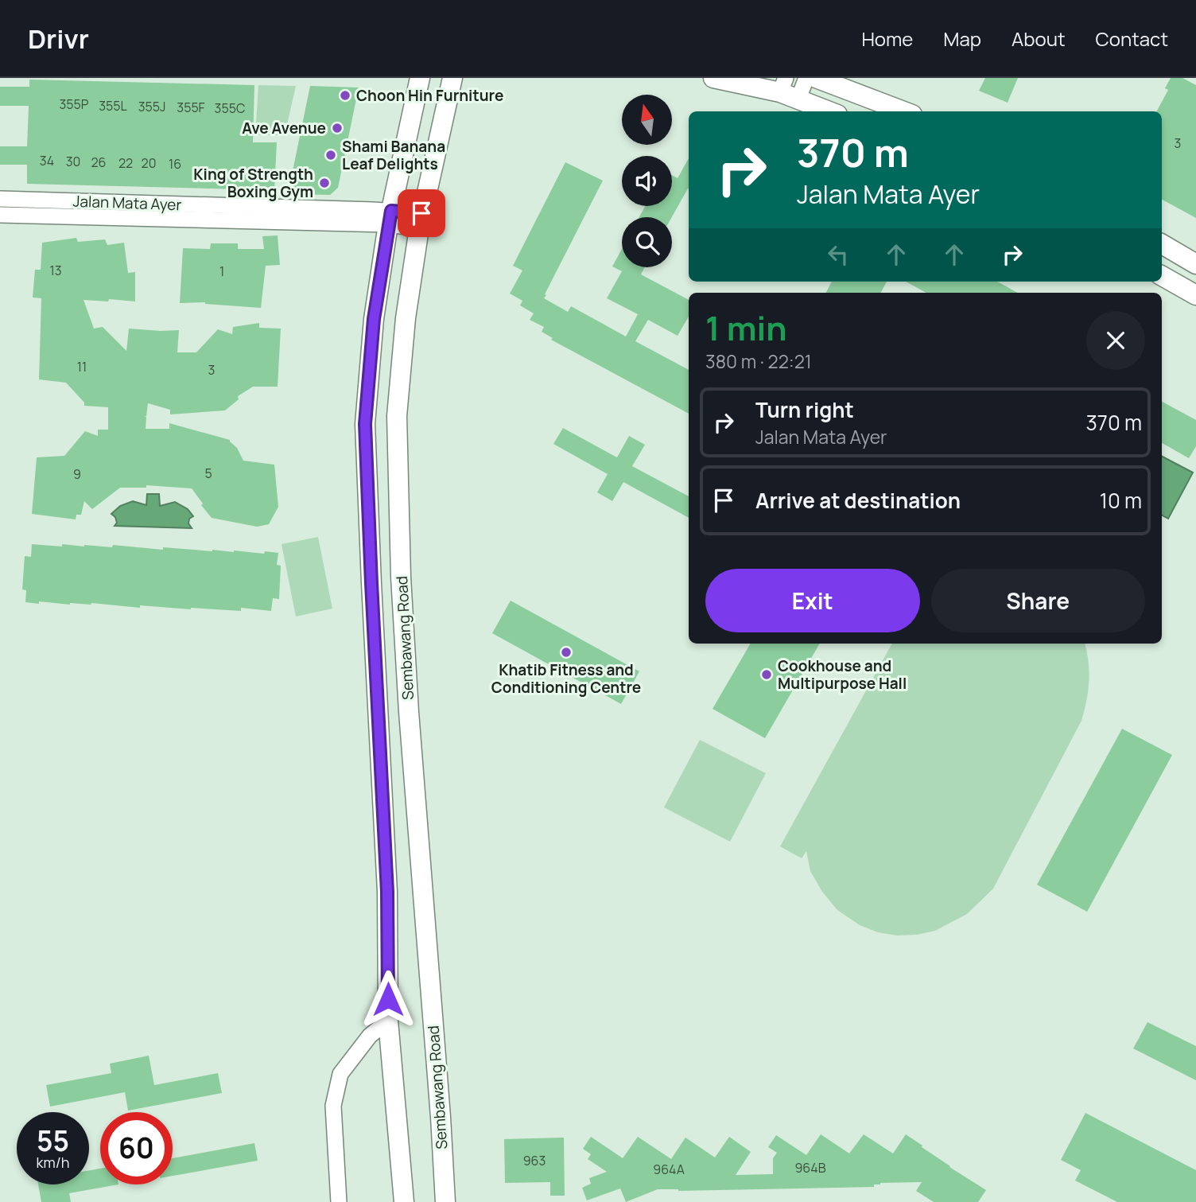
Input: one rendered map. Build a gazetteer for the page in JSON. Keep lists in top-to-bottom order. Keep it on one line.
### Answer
{"streets":{"main road":["Sembawang Road"],"street":["Jalan Mata Ayer"]},"crossings":[["Jalan Mata Ayer","Sembawang Road"]],"places":["Choon Hin Furniture","Ave Avenue","Shami Banana Leaf Delights","King of Strength Boxing Gym","Khatib Fitness and Conditioning Centre","Cookhouse and Multipurpose Hall"],"house_numbers":["355P","355L","355J","355F","355C","3","34","30","26","22","20","16","13","1","11","3","5","9","963","964B","964A"],"north":"top","page":{"header":"Drivr","nav":["Home","Map","About","Contact"],"turn":["370 m","Jalan Mata Ayer"],"heading":["1 min","380 m · 22:21"],"list":[{"name":"Turn right","note":"Jalan Mata Ayer","value":"370 m"},{"name":"Arrive at destination","value":"10 m"}],"buttons":["Exit","Share"],"speed":"55 km/h","limit":"60"}}
